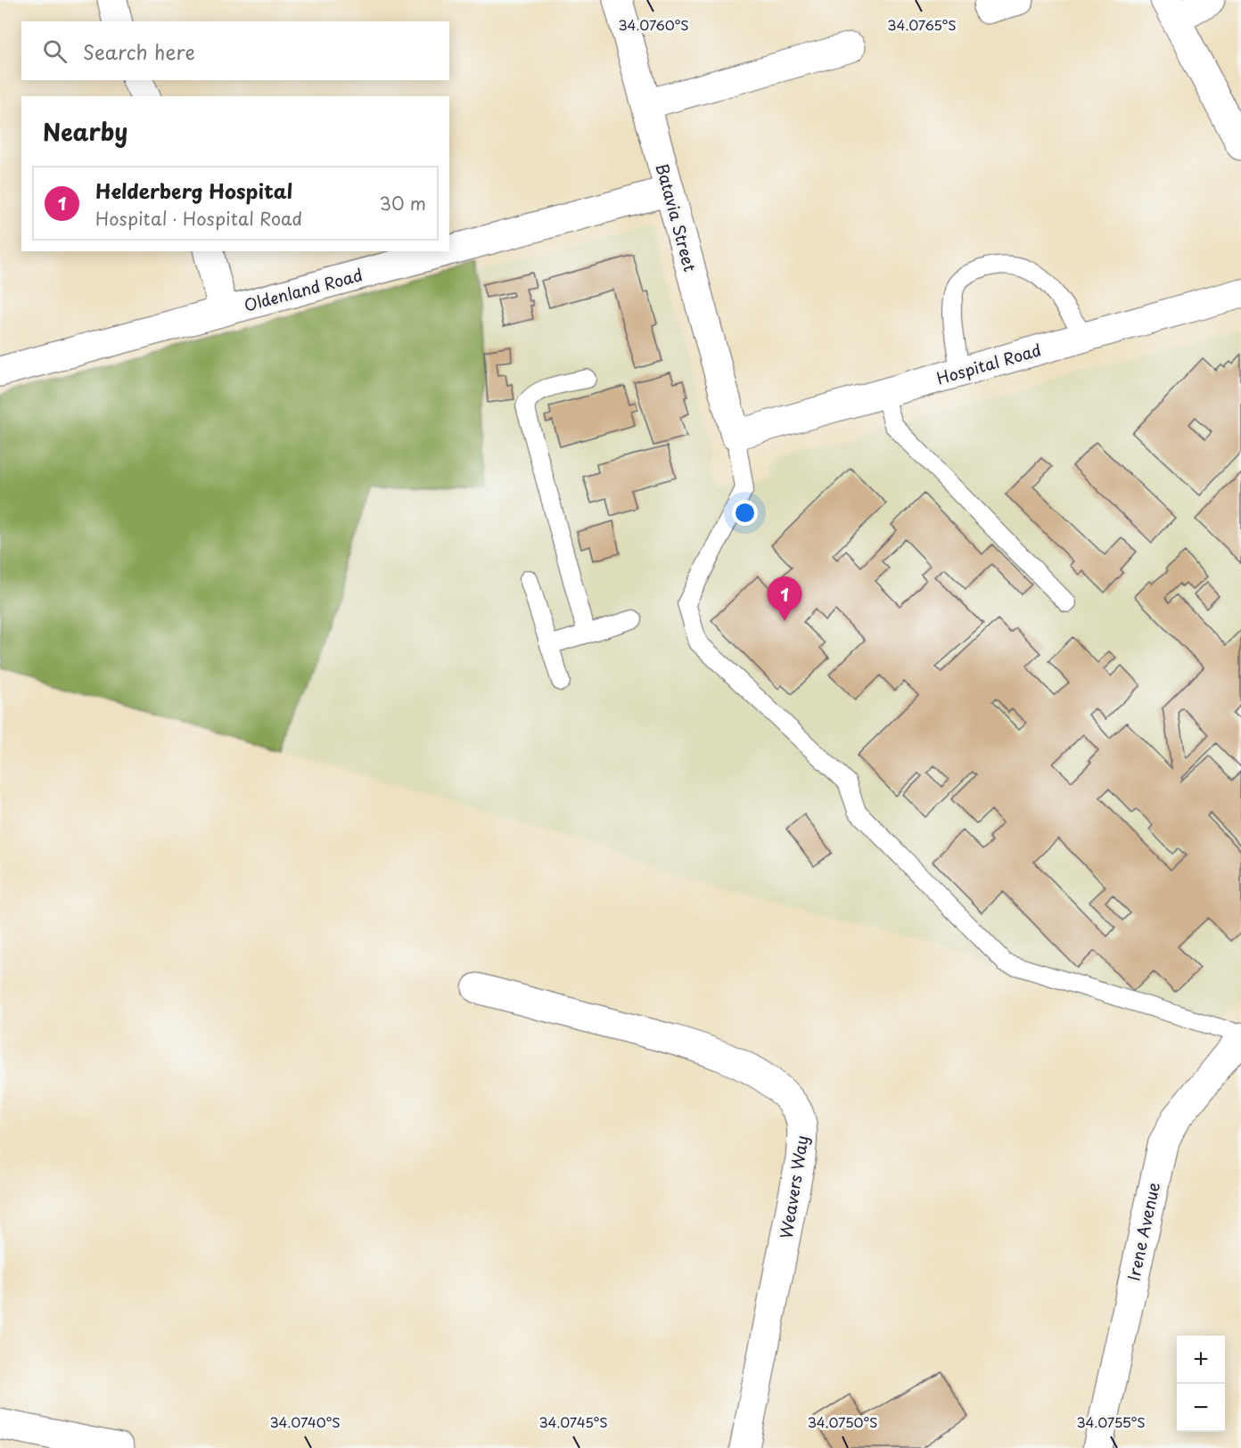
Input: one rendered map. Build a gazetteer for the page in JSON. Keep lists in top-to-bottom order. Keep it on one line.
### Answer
{"streets":{"street":["Batavia Street","Oldenland Road","Hospital Road","Weavers Way","Irene Avenue"]},"crossings":[["Batavia Street","Oldenland Road"],["Batavia Street","Hospital Road"]],"page":{"search":"Search here","heading":"Nearby","list":[{"mark":"1","name":"Helderberg Hospital","note":"Hospital · Hospital Road","value":"30 m"}],"pins":"1","map_buttons":["+","−"]},"coordinates":["34.0760°S","34.0765°S","34.0740°S","34.0745°S","34.0750°S","34.0755°S"]}
